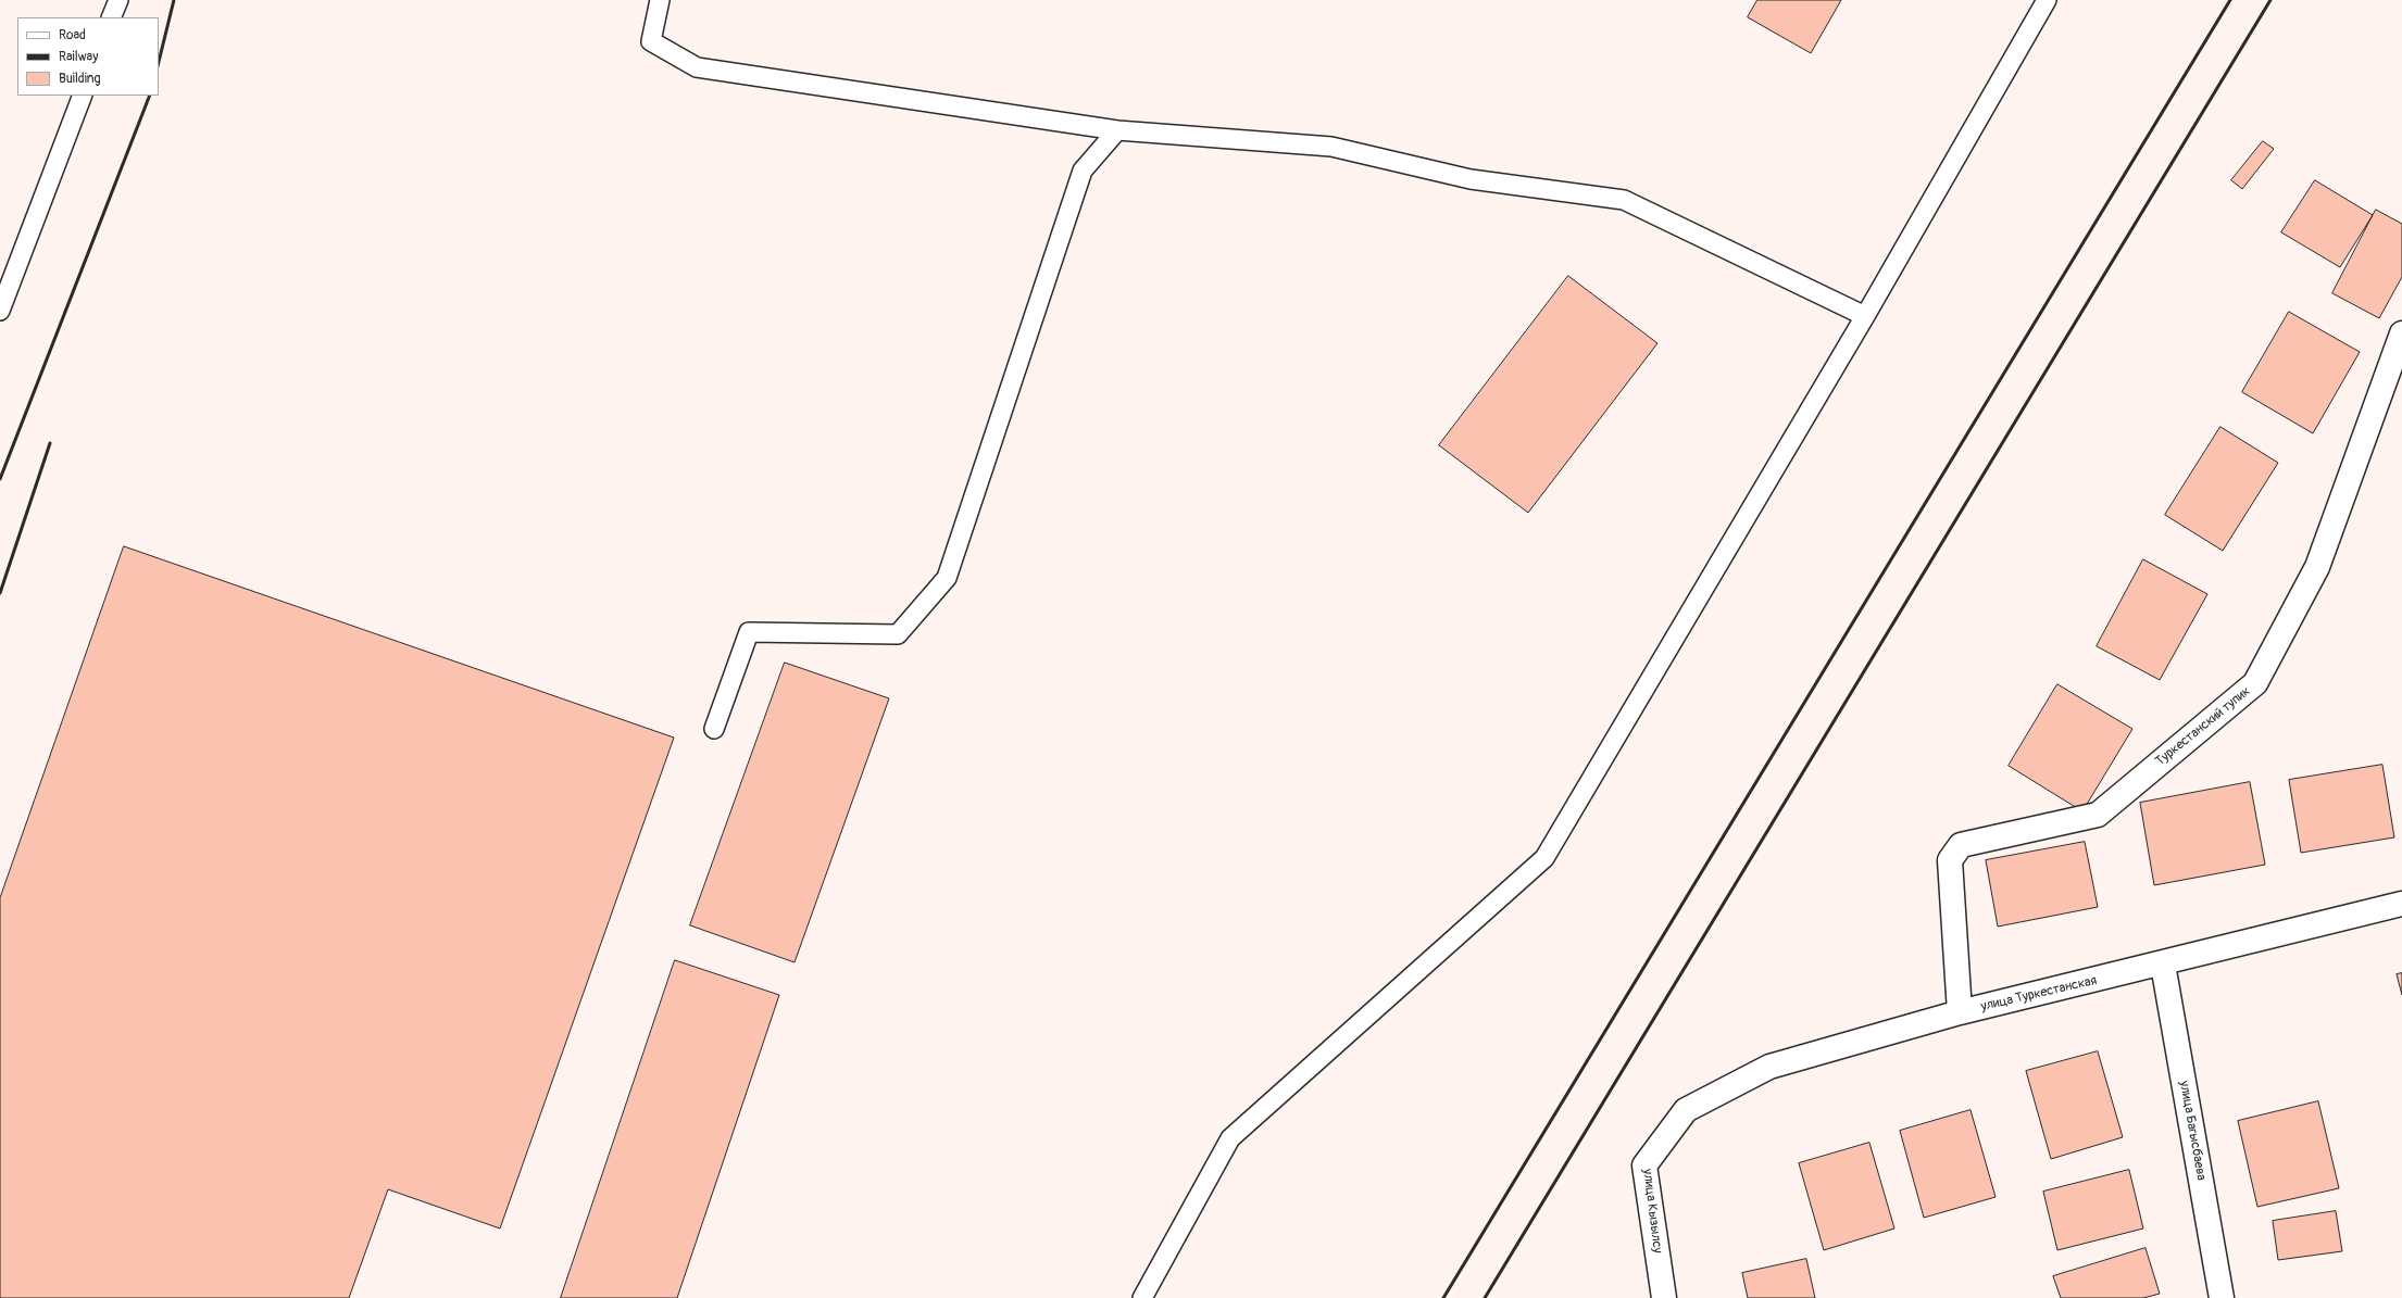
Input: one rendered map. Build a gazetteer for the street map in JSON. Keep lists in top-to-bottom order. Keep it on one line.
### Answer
{"streets":{"street":["Туркестанский тупик","улица Туркестанская","улица Багысбаева","улица Кызылсу"]},"crossings":[["Туркестанский тупик","улица Туркестанская"],["улица Туркестанская","улица Багысбаева"],["улица Туркестанская","улица Кызылсу"]],"legend":["Road","Railway","Building"]}
